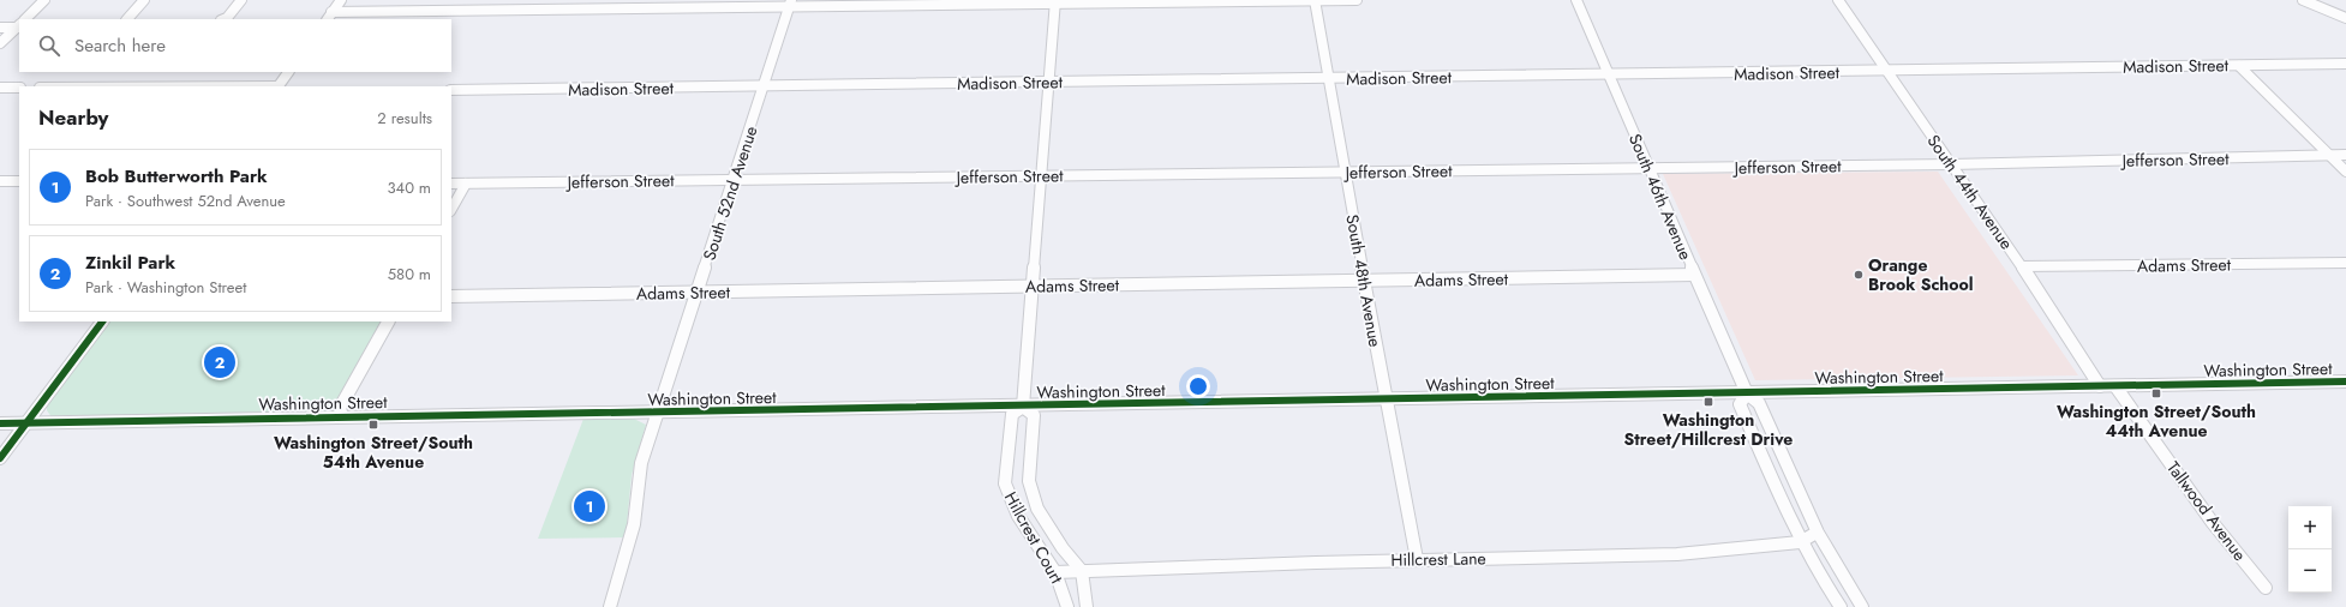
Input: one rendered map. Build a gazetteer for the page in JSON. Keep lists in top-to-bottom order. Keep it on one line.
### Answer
{"streets":{"street":["Madison Street","Jefferson Street","South 44th Avenue","South 52nd Avenue","South 46th Avenue","Adams Street","South 48th Avenue","Washington Street","Tallwood Avenue","Hillcrest Court","Hillcrest Lane"]},"crossings":[["Madison Street","South 44th Avenue"],["Madison Street","South 52nd Avenue"],["Madison Street","South 46th Avenue"],["Madison Street","South 48th Avenue"],["Jefferson Street","South 44th Avenue"],["Jefferson Street","South 52nd Avenue"],["Jefferson Street","South 46th Avenue"],["Jefferson Street","South 48th Avenue"],["South 44th Avenue","Adams Street"],["South 44th Avenue","Washington Street"],["South 52nd Avenue","Adams Street"],["South 52nd Avenue","Washington Street"],["South 46th Avenue","Adams Street"],["South 46th Avenue","Washington Street"],["South 46th Avenue","Hillcrest Lane"],["Adams Street","South 48th Avenue"],["South 48th Avenue","Washington Street"],["South 48th Avenue","Hillcrest Lane"],["Washington Street","Tallwood Avenue"],["Washington Street","Hillcrest Court"],["Hillcrest Court","Hillcrest Lane"]],"places":{"other":["Orange Brook School"],"transit":["Washington Street/South 44th Avenue","Washington Street/Hillcrest Drive","Washington Street/South 54th Avenue"]},"page":{"search":"Search here","heading":["Nearby","2 results"],"list":[{"mark":"1","name":"Bob Butterworth Park","note":"Park · Southwest 52nd Avenue","value":"340 m"},{"mark":"2","name":"Zinkil Park","note":"Park · Washington Street","value":"580 m"}],"pins":["2","1"],"map_buttons":["+","−"]}}
